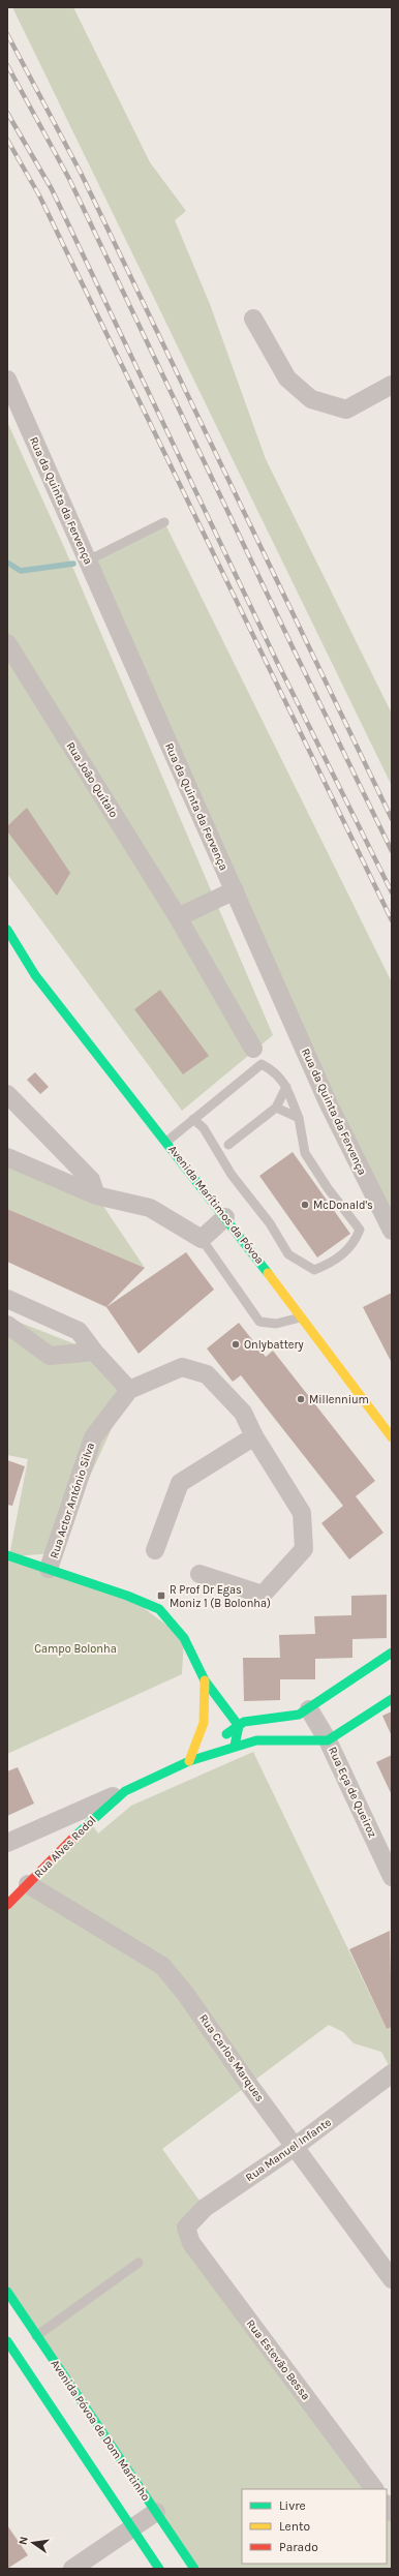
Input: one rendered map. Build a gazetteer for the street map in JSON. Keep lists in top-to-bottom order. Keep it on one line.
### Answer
{"streets":{"street":["Rua da Quinta da Fervença","Rua João Quítalo","Avenida Marítimos da Póvoa","Rua Actor António Silva","Rua Eça de Queiroz","Rua Alves Redol","Rua Carlos Marques","Rua Manuel Infante","Rua Estevão Bessa","Avenida Póvoa de Dom Martinho"]},"crossings":[["Rua Alves Redol","Rua Carlos Marques"],["Rua Carlos Marques","Rua Manuel Infante"],["Rua Manuel Infante","Rua Estevão Bessa"]],"parks":["Campo Bolonha"],"places":{"other":["McDonald's","Onlybattery","Millennium"],"transit":["R Prof Dr Egas Moniz 1 (B Bolonha)"]},"legend":["Livre","Lento","Parado"],"north":"left"}
